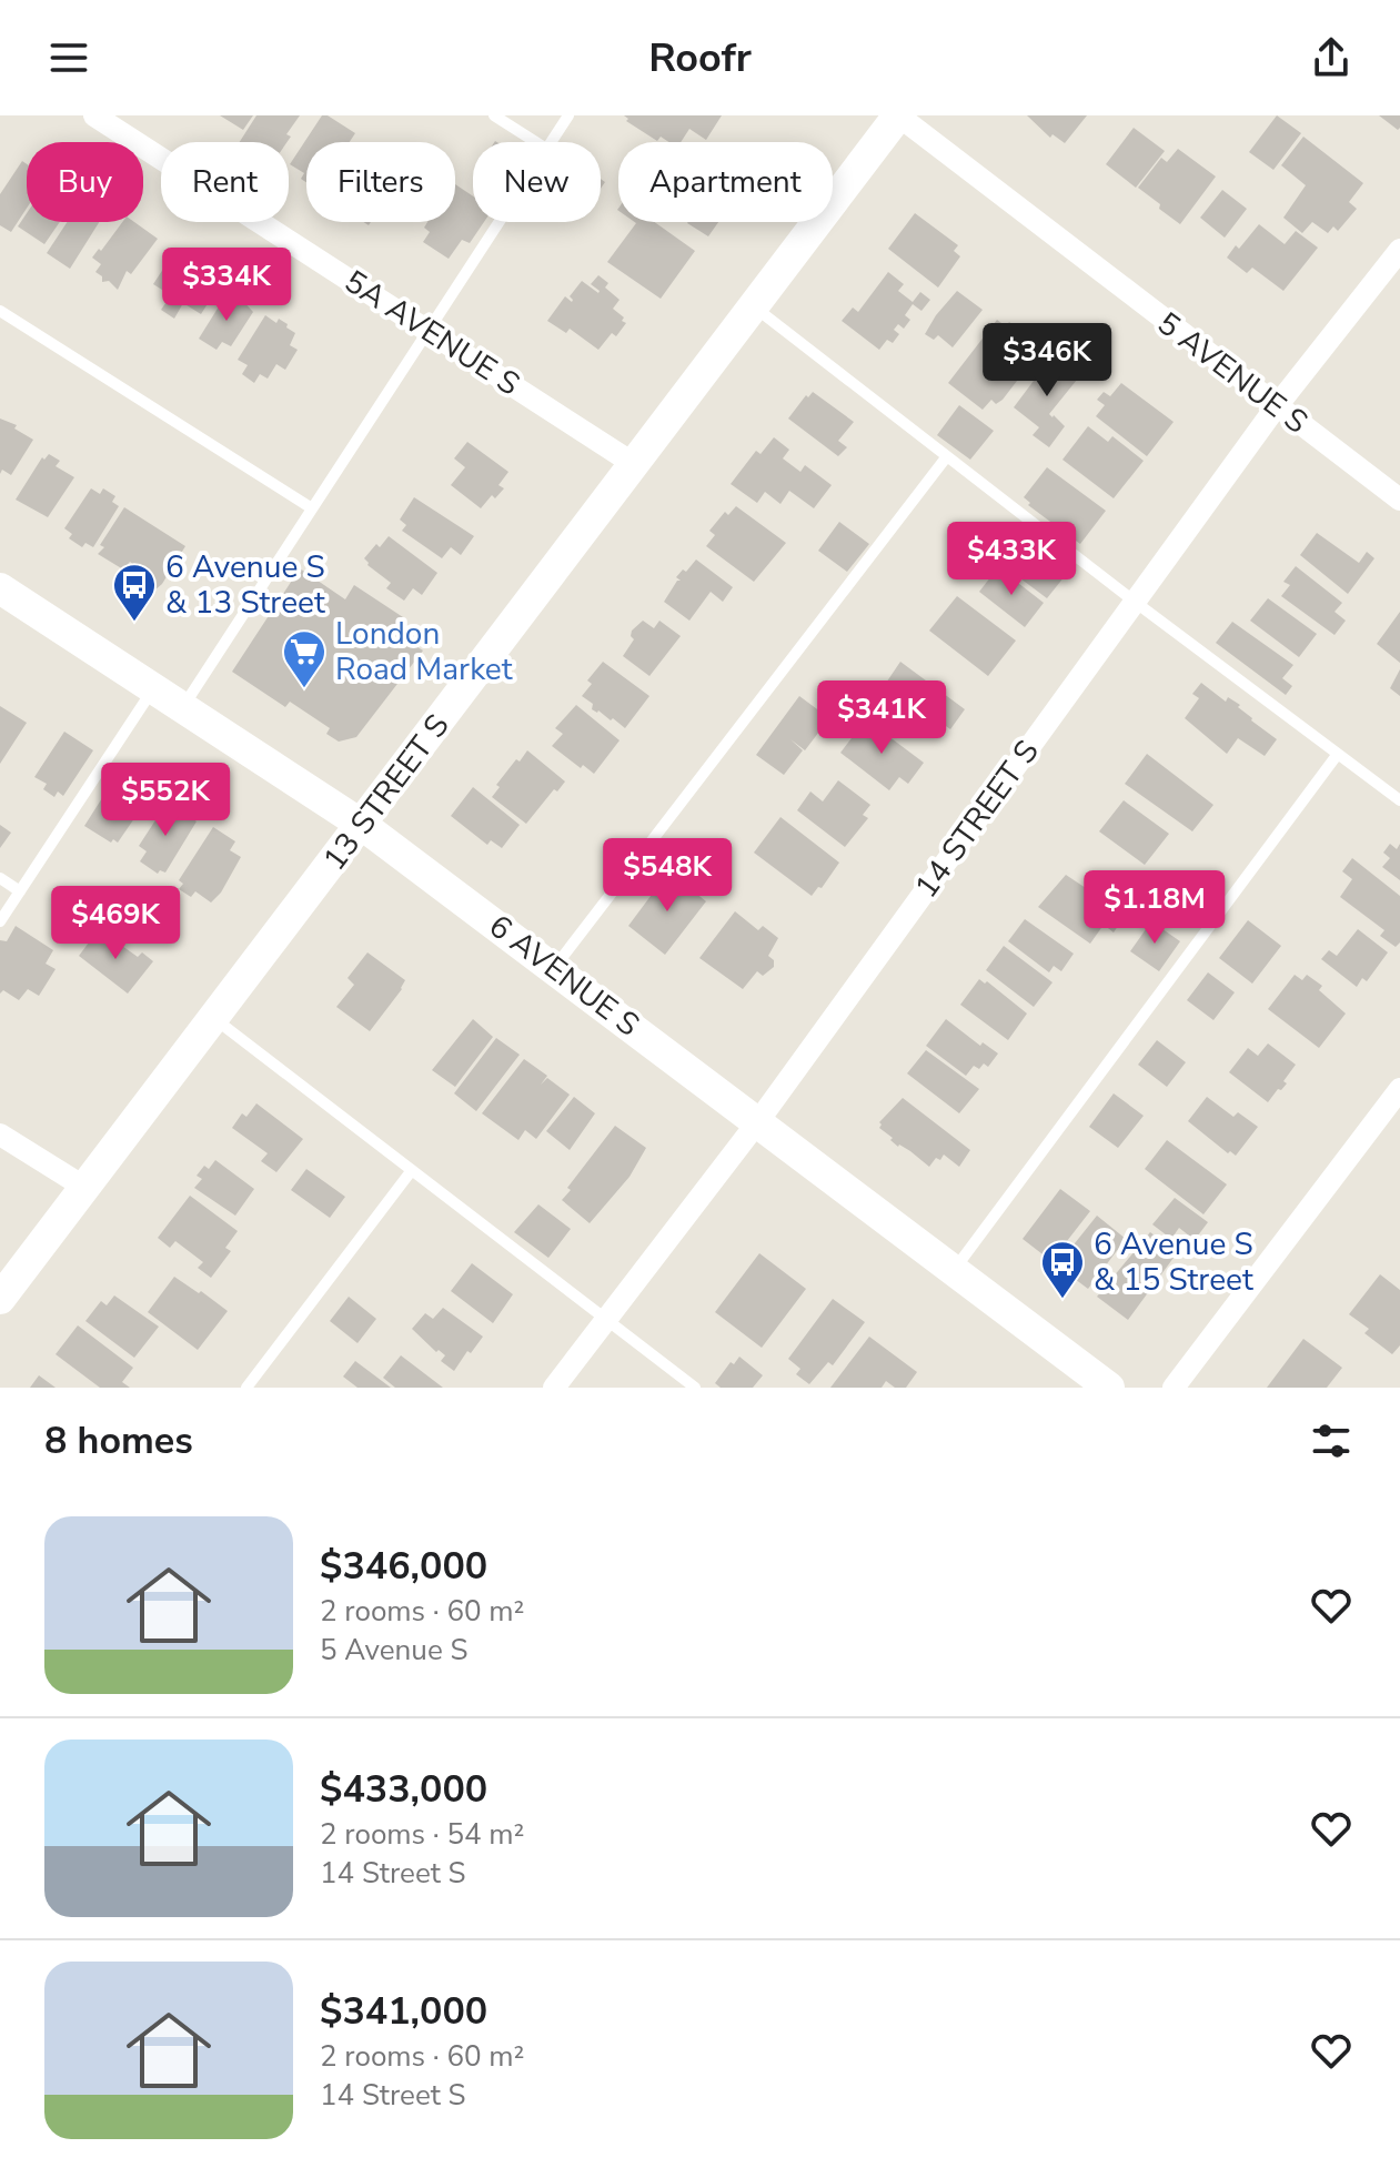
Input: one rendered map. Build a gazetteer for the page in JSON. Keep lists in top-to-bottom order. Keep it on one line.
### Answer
{"streets":{"street":["5A AVENUE S","5 AVENUE S","13 STREET S","14 STREET S","6 AVENUE S"]},"crossings":[["5A AVENUE S","13 STREET S"],["5 AVENUE S","13 STREET S"],["5 AVENUE S","14 STREET S"],["13 STREET S","6 AVENUE S"],["14 STREET S","6 AVENUE S"]],"places":{"bus stop":["6 Avenue S & 13 Street","6 Avenue S & 15 Street"],"supermarket":["London Road Market"]},"page":{"header":"Roofr","chip":["Buy","Rent","Filters","New","Apartment"],"price":["$334K","$346K","$433K","$341K","$552K","$548K","$1.18M","$469K"],"heading":"8 homes","list":[{"name":"$346,000","note":"2 rooms · 60 m² · 5 Avenue S"},{"name":"$433,000","note":"2 rooms · 54 m² · 14 Street S"},{"name":"$341,000","note":"2 rooms · 60 m² · 14 Street S"}]}}
